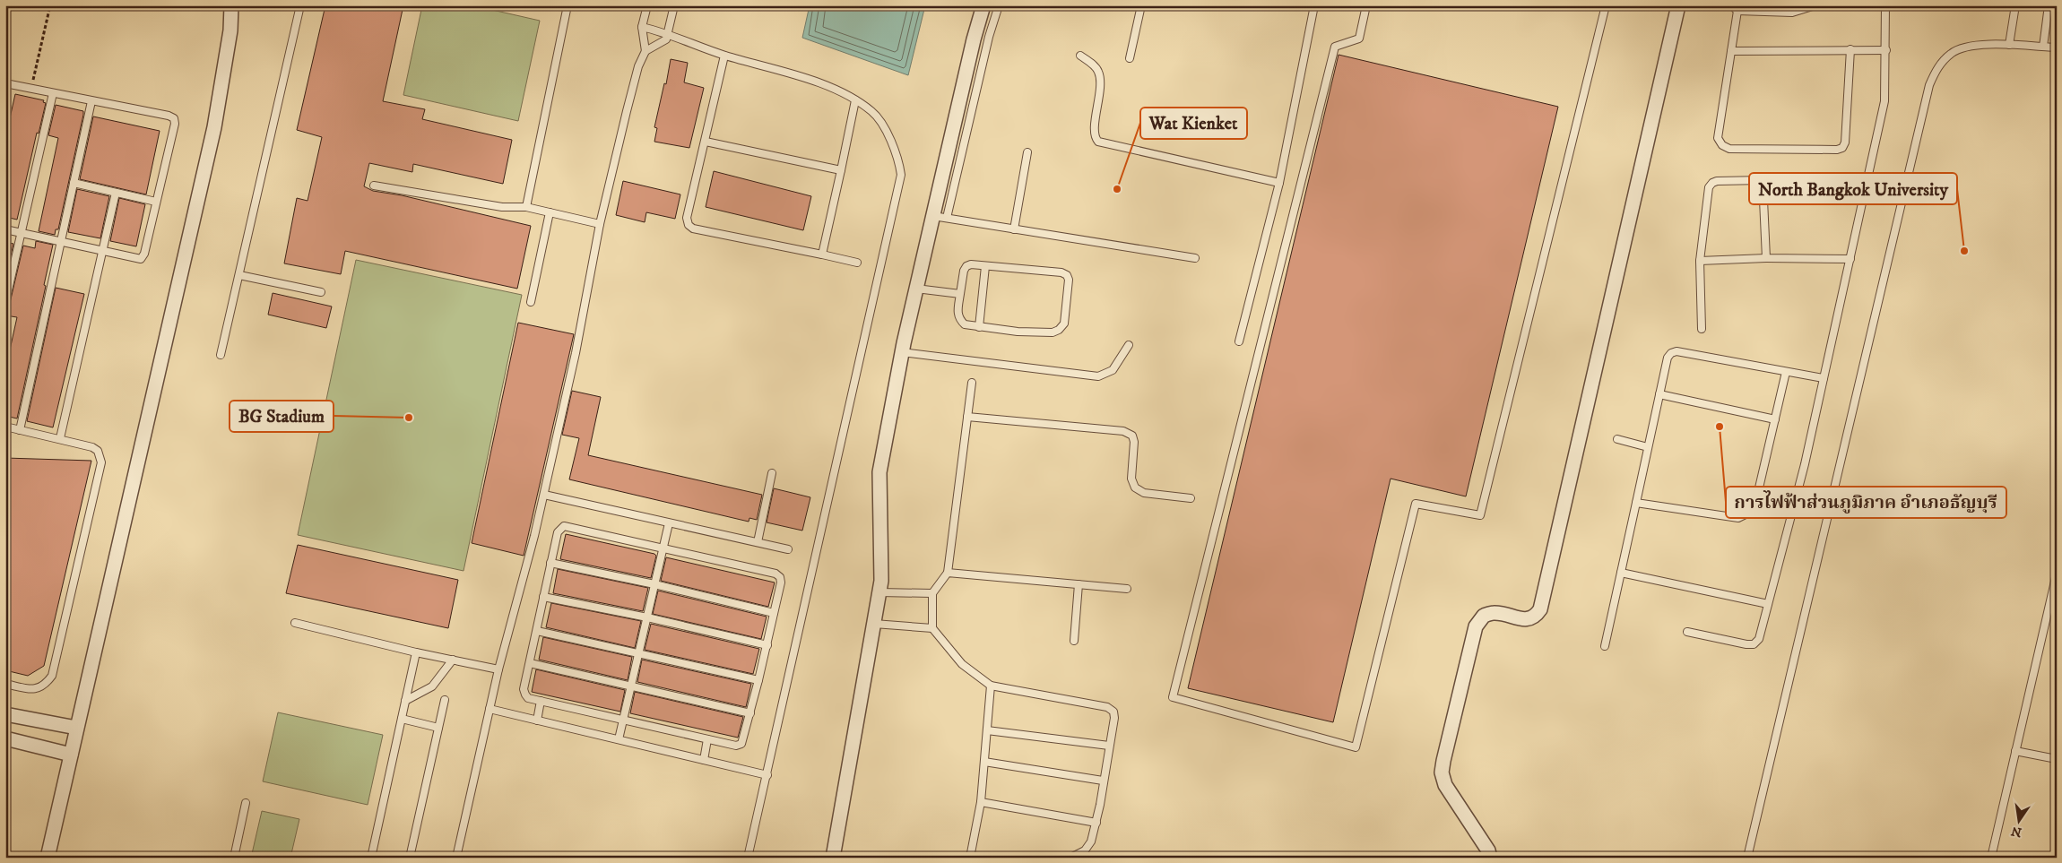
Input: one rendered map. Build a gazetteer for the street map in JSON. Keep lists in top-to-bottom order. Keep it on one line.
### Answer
{"places":["Wat Kienket","North Bangkok University","BG Stadium","การไฟฟ้าส่วนภูมิภาค อำเภอธัญบุรี"],"north":"bottom"}
